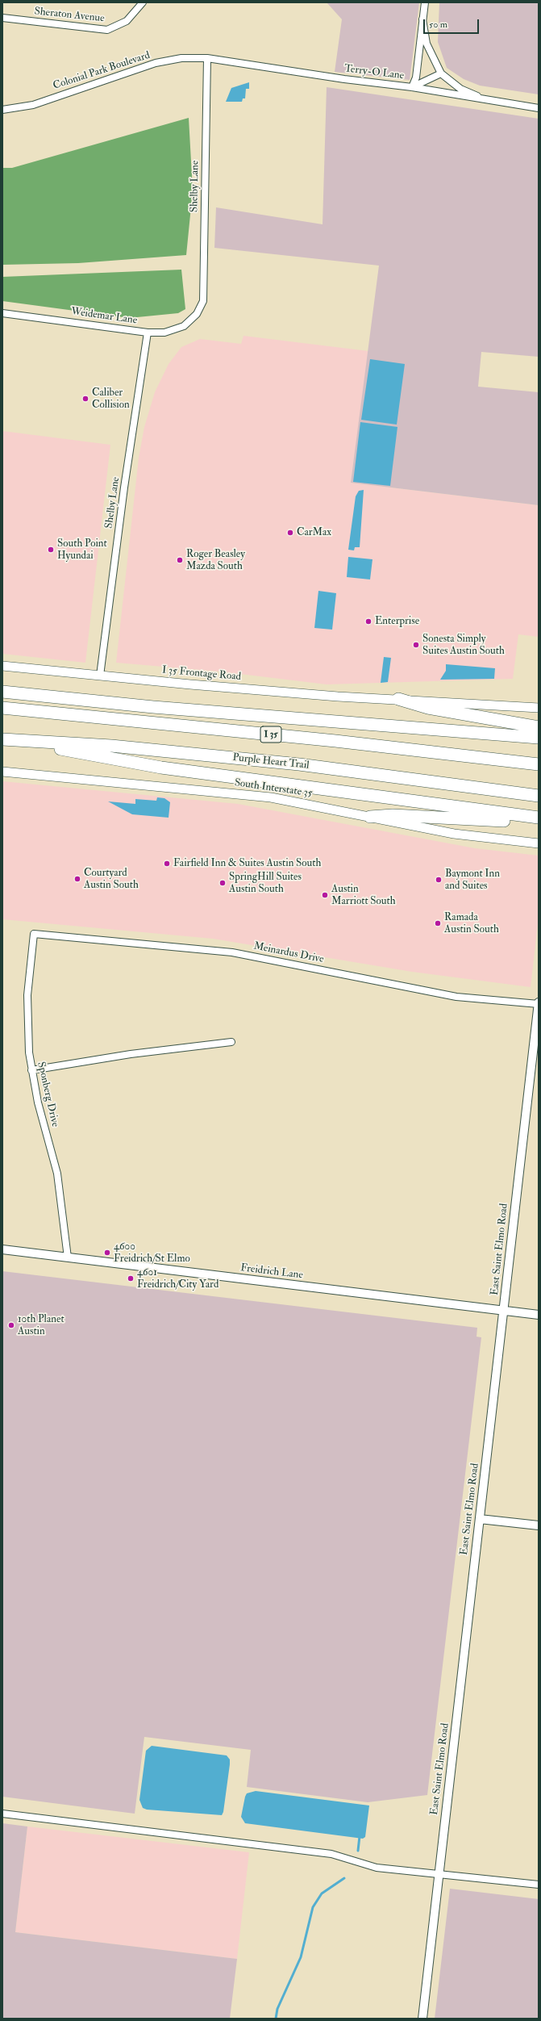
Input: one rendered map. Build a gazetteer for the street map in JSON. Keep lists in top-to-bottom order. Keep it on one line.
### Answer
{"streets":{"highway":["I 35","Purple Heart Trail"],"main road":["I 35 Frontage Road","South Interstate 35"],"street":["Sheraton Avenue","Colonial Park Boulevard","Terry-O Lane","Shelby Lane","Weidemar Lane","Meinardus Drive","Sponberg Drive","East Saint Elmo Road","Freidrich Lane"]},"crossings":[["Colonial Park Boulevard","Terry-O Lane"],["Colonial Park Boulevard","Shelby Lane"],["Terry-O Lane","Shelby Lane"],["Shelby Lane","Weidemar Lane"],["Shelby Lane","I 35 Frontage Road"],["Meinardus Drive","Sponberg Drive"],["Meinardus Drive","East Saint Elmo Road"],["Sponberg Drive","Freidrich Lane"],["East Saint Elmo Road","Freidrich Lane"]],"places":["Caliber Collision","CarMax","South Point Hyundai","Roger Beasley Mazda South","Enterprise","Sonesta Simply Suites Austin South","Fairfield Inn & Suites Austin South","Courtyard Austin South","Baymont Inn and Suites","SpringHill Suites Austin South","Austin Marriott South","Ramada Austin South","4600 Freidrich/St Elmo","4601 Freidrich/City Yard","10th Planet Austin"],"scale_bar":"50 m"}
